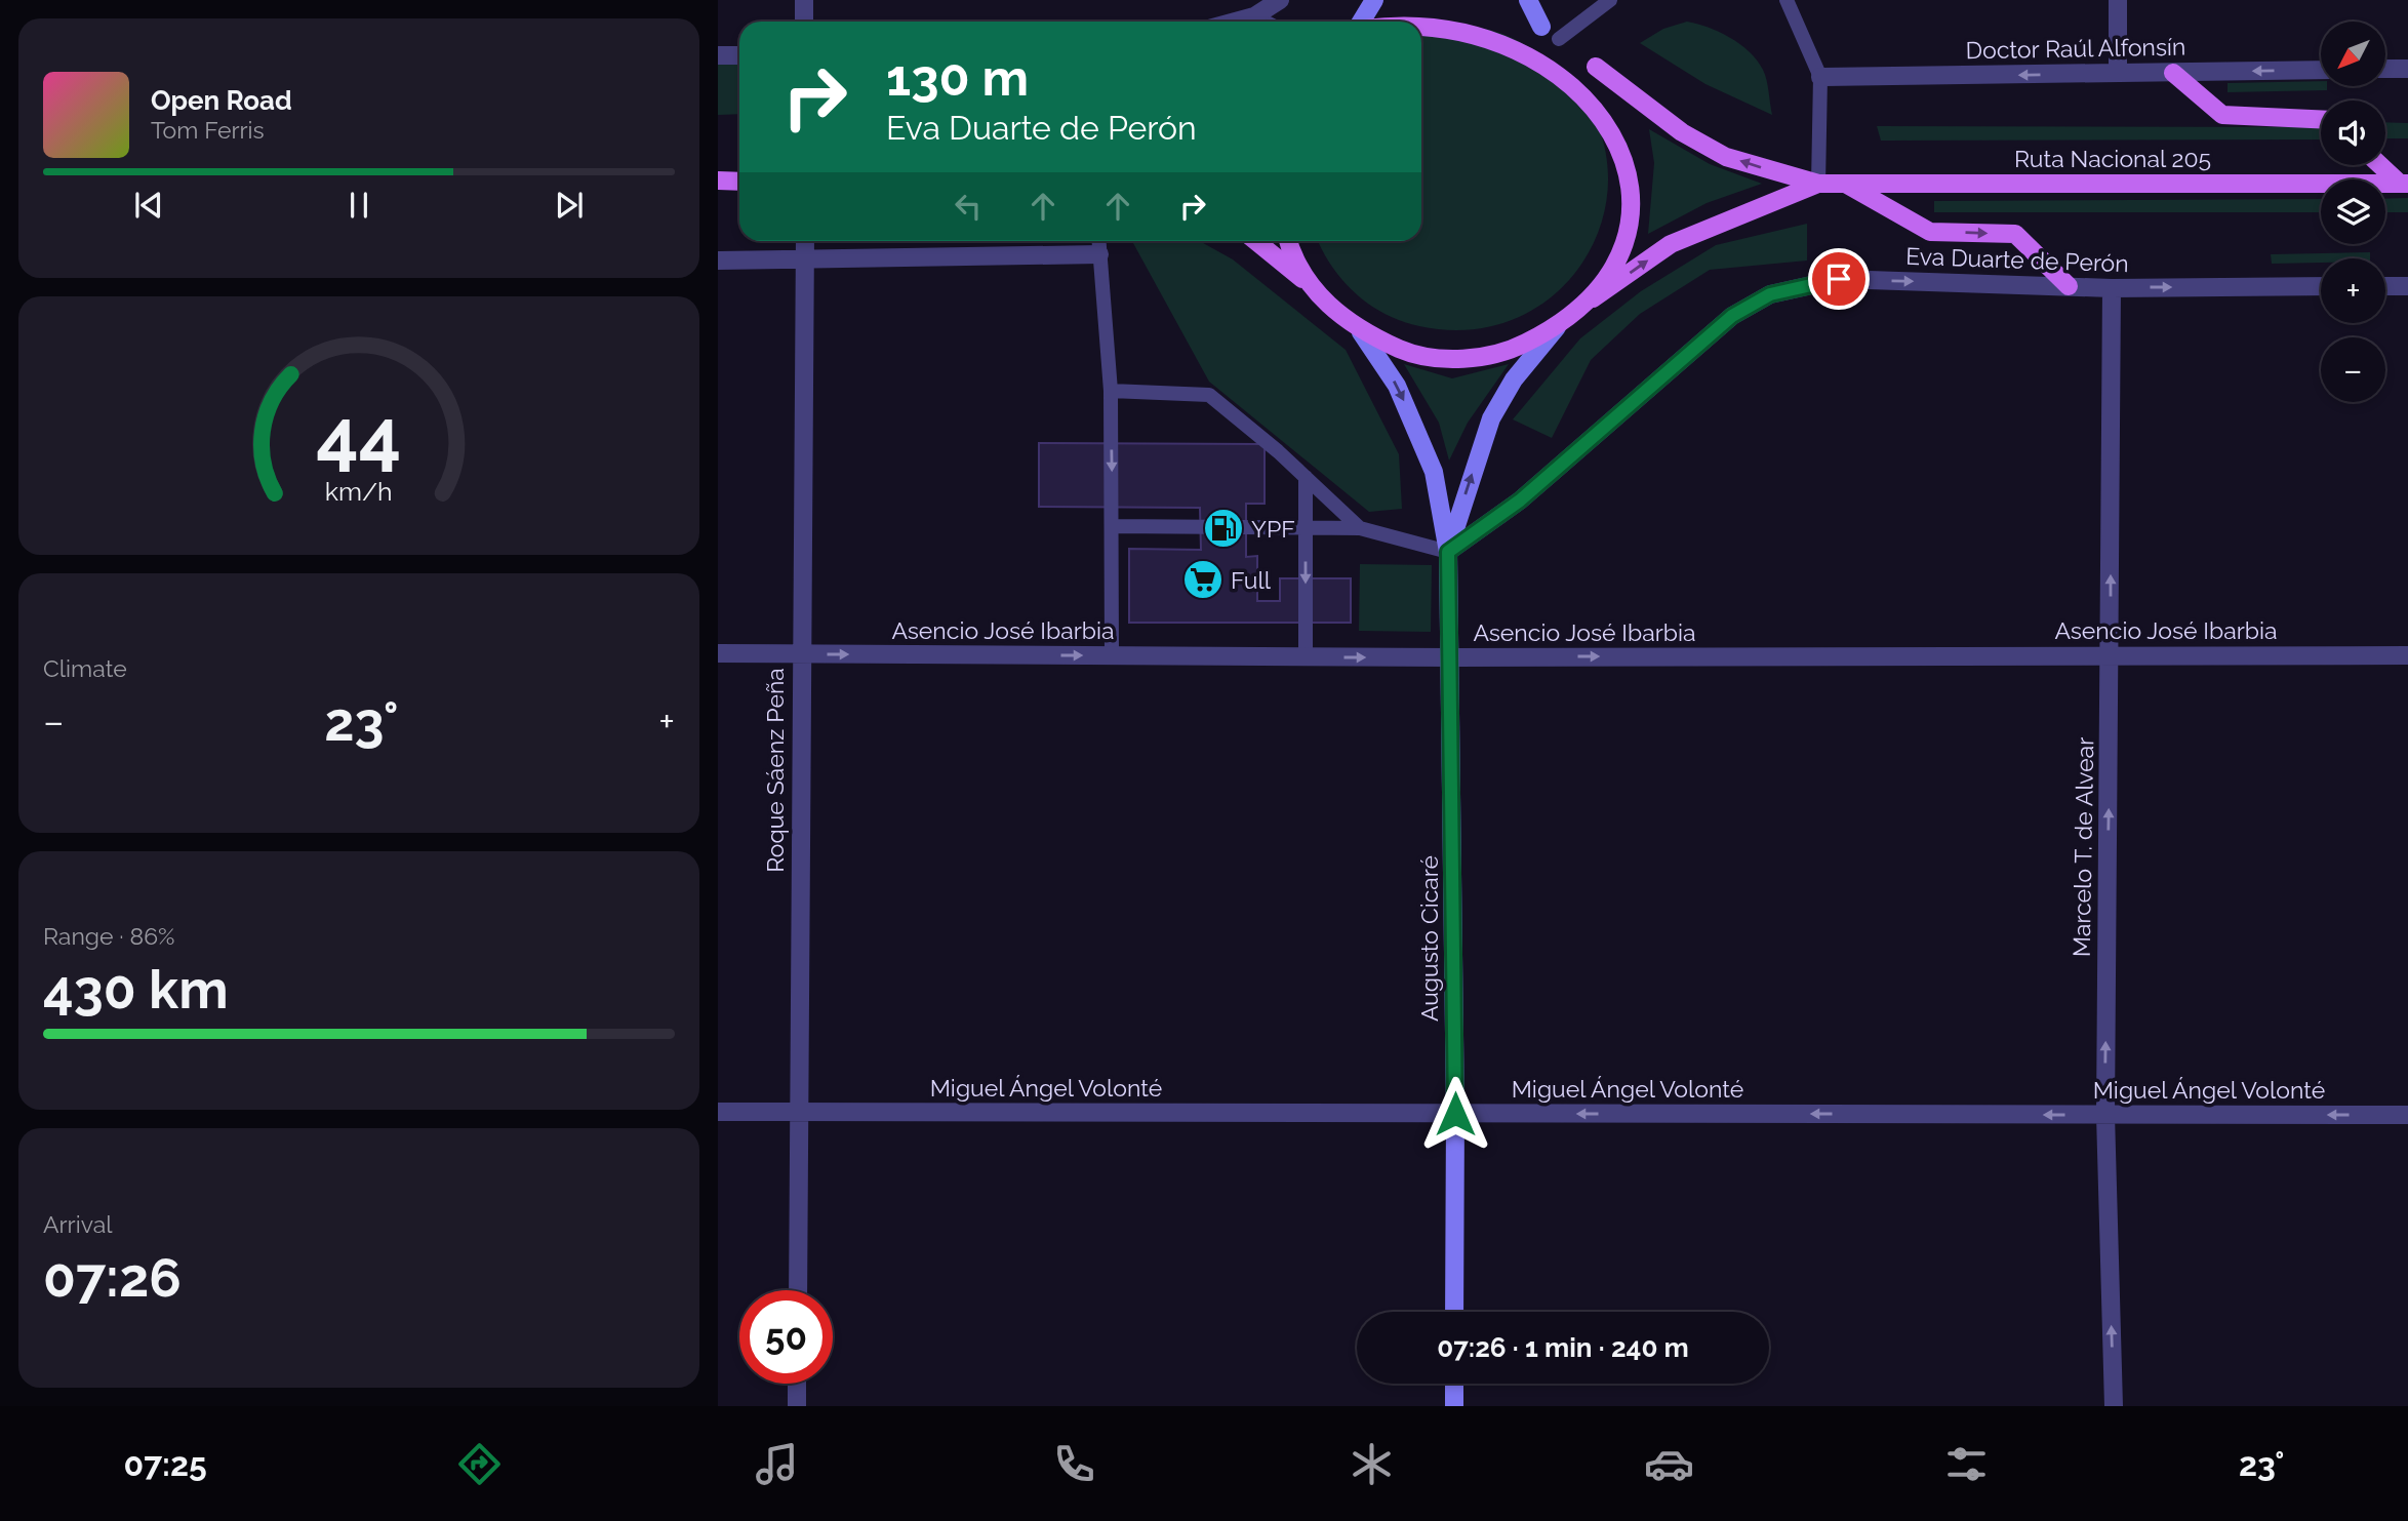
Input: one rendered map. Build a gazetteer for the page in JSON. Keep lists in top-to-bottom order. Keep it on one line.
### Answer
{"streets":{"main road":["Ruta Nacional 205","Augusto Cicaré"],"street":["Doctor Raúl Alfonsín","Eva Duarte de Perón","Asencio José Ibarbia","Roque Sáenz Peña","Marcelo T. de Alvear","Miguel Ángel Volonté"]},"crossings":[["Eva Duarte de Perón","Marcelo T. de Alvear"],["Eva Duarte de Perón","Augusto Cicaré"],["Asencio José Ibarbia","Roque Sáenz Peña"],["Asencio José Ibarbia","Marcelo T. de Alvear"],["Asencio José Ibarbia","Augusto Cicaré"],["Roque Sáenz Peña","Miguel Ángel Volonté"],["Marcelo T. de Alvear","Miguel Ángel Volonté"],["Augusto Cicaré","Miguel Ángel Volonté"]],"one_way":["Doctor Raúl Alfonsín","Eva Duarte de Perón","Asencio José Ibarbia","Marcelo T. de Alvear","Miguel Ángel Volonté"],"places":{"fuel station":["YPF"],"supermarket":["Full"]},"north":"bottom left","page":{"map_buttons":["+","−"],"turn":["130 m","Eva Duarte de Perón"],"song":["Open Road","Tom Ferris"],"tile":["Climate",["Range · 86%","430 km"],["Arrival","07:26"]],"heat":["−","23°","+"],"limit":"50","trip":"07:26 · 1 min · 240 m","tabs":["07:25","23°"],"gauge":["44","km/h"]}}
